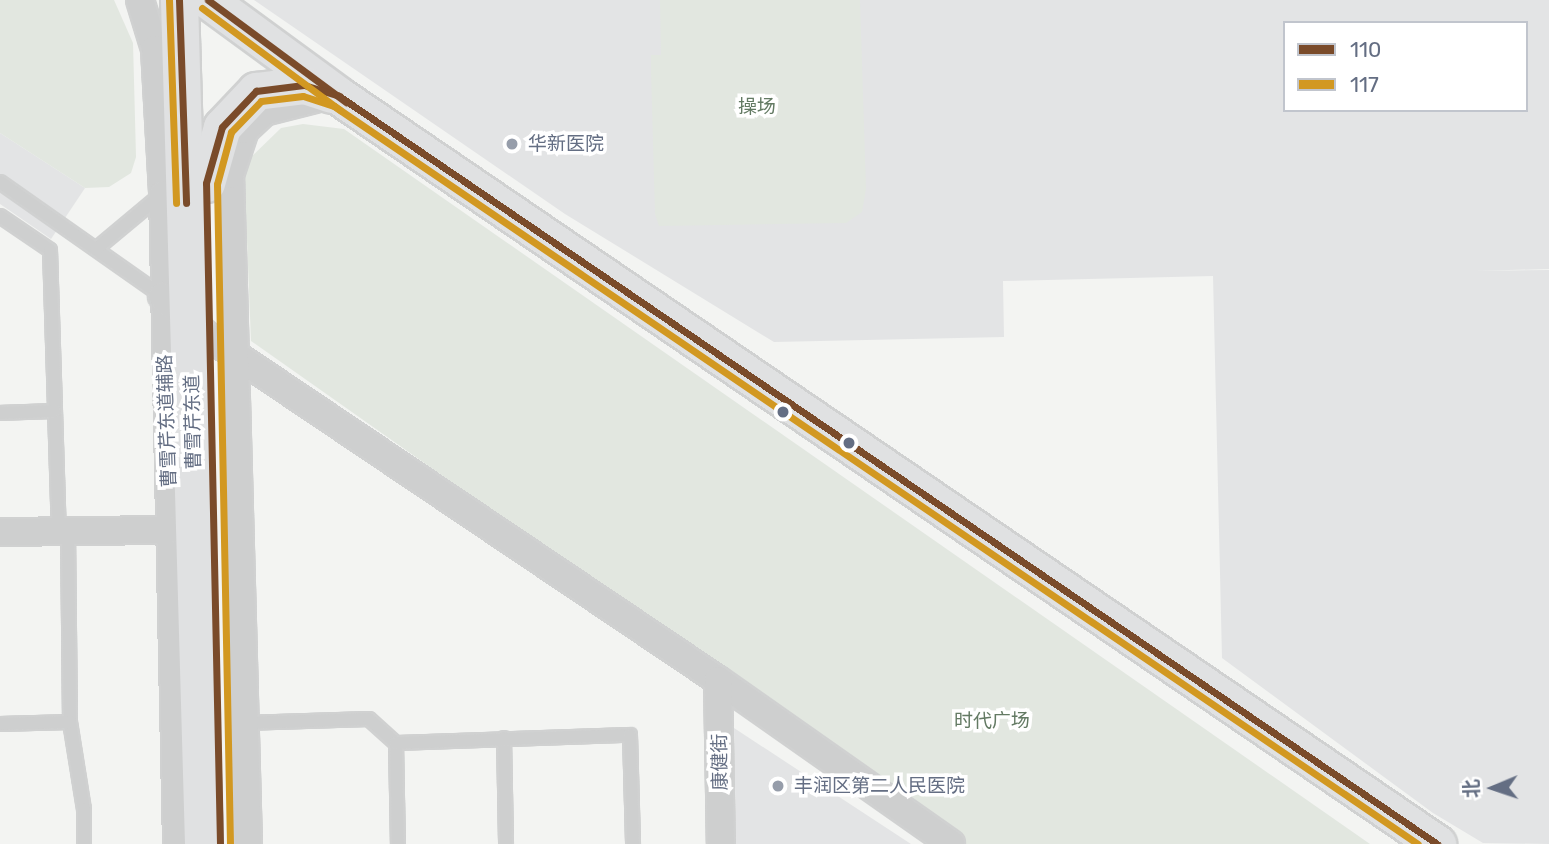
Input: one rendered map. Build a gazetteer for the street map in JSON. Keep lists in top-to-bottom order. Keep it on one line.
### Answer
{"streets":{"main road":["曹雪芹东道"],"street":["曹雪芹东道辅路","康健街"]},"parks":["操场","时代广场"],"places":["华新医院","丰润区第二人民医院"],"lines":["transit line 110","transit line 117"],"legend":["110","117"],"north":"left"}
